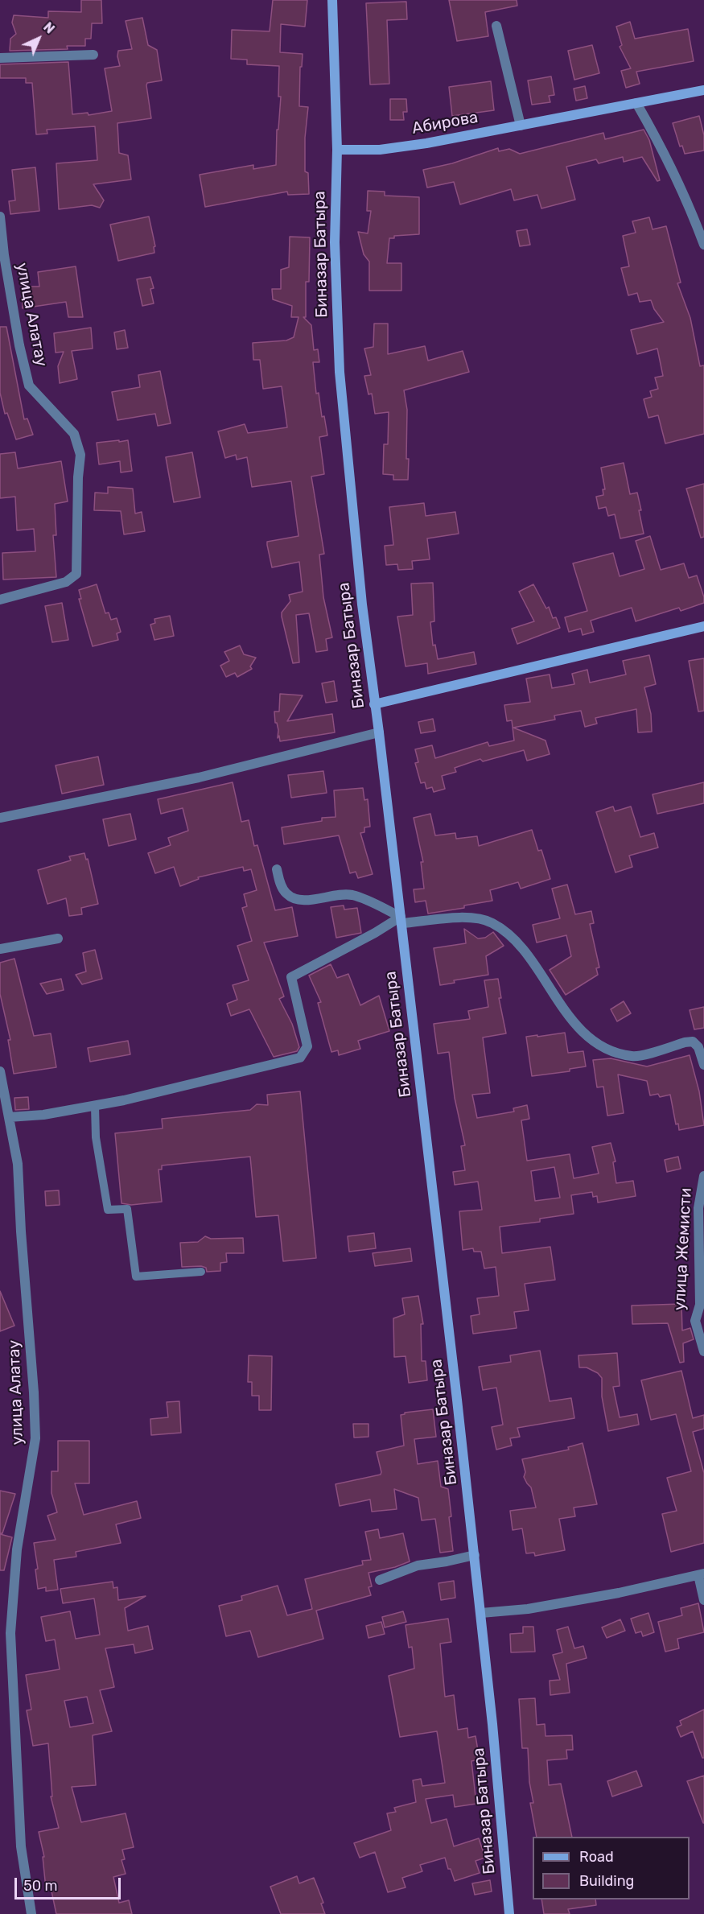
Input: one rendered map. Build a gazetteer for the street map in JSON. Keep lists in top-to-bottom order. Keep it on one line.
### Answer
{"streets":{"street":["Абирова","Биназар Батыра","улица Алатау","улица Жемисти"]},"crossings":[["Абирова","Биназар Батыра"]],"legend":["Road","Building"],"scale_bar":"50 m","north":"top right"}
